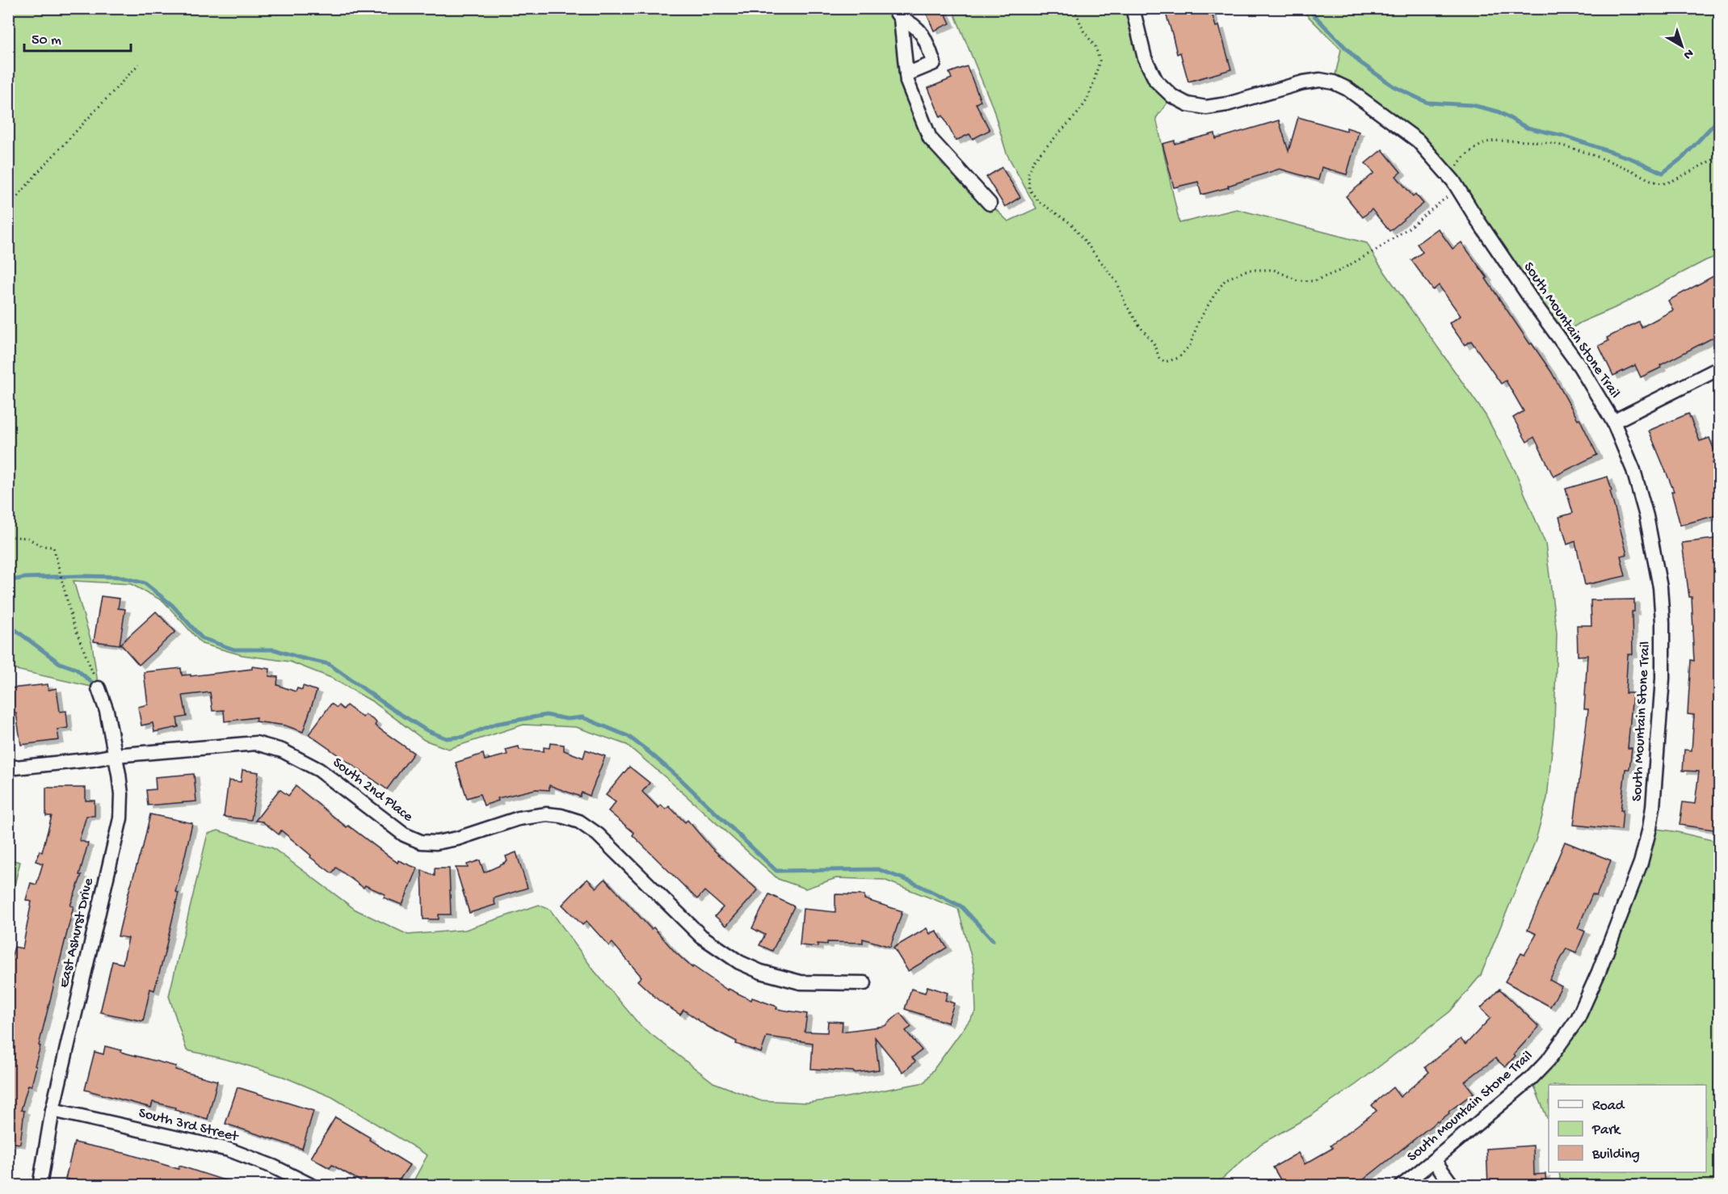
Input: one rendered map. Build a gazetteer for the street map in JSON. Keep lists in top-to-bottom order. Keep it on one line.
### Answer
{"streets":{"street":["South Mountain Stone Trail","South 2nd Place","East Ashurst Drive","South 3rd Street"]},"crossings":[["South 2nd Place","East Ashurst Drive"],["East Ashurst Drive","South 3rd Street"]],"legend":["Road","Park","Building"],"scale_bar":"50 m","north":"bottom right"}
